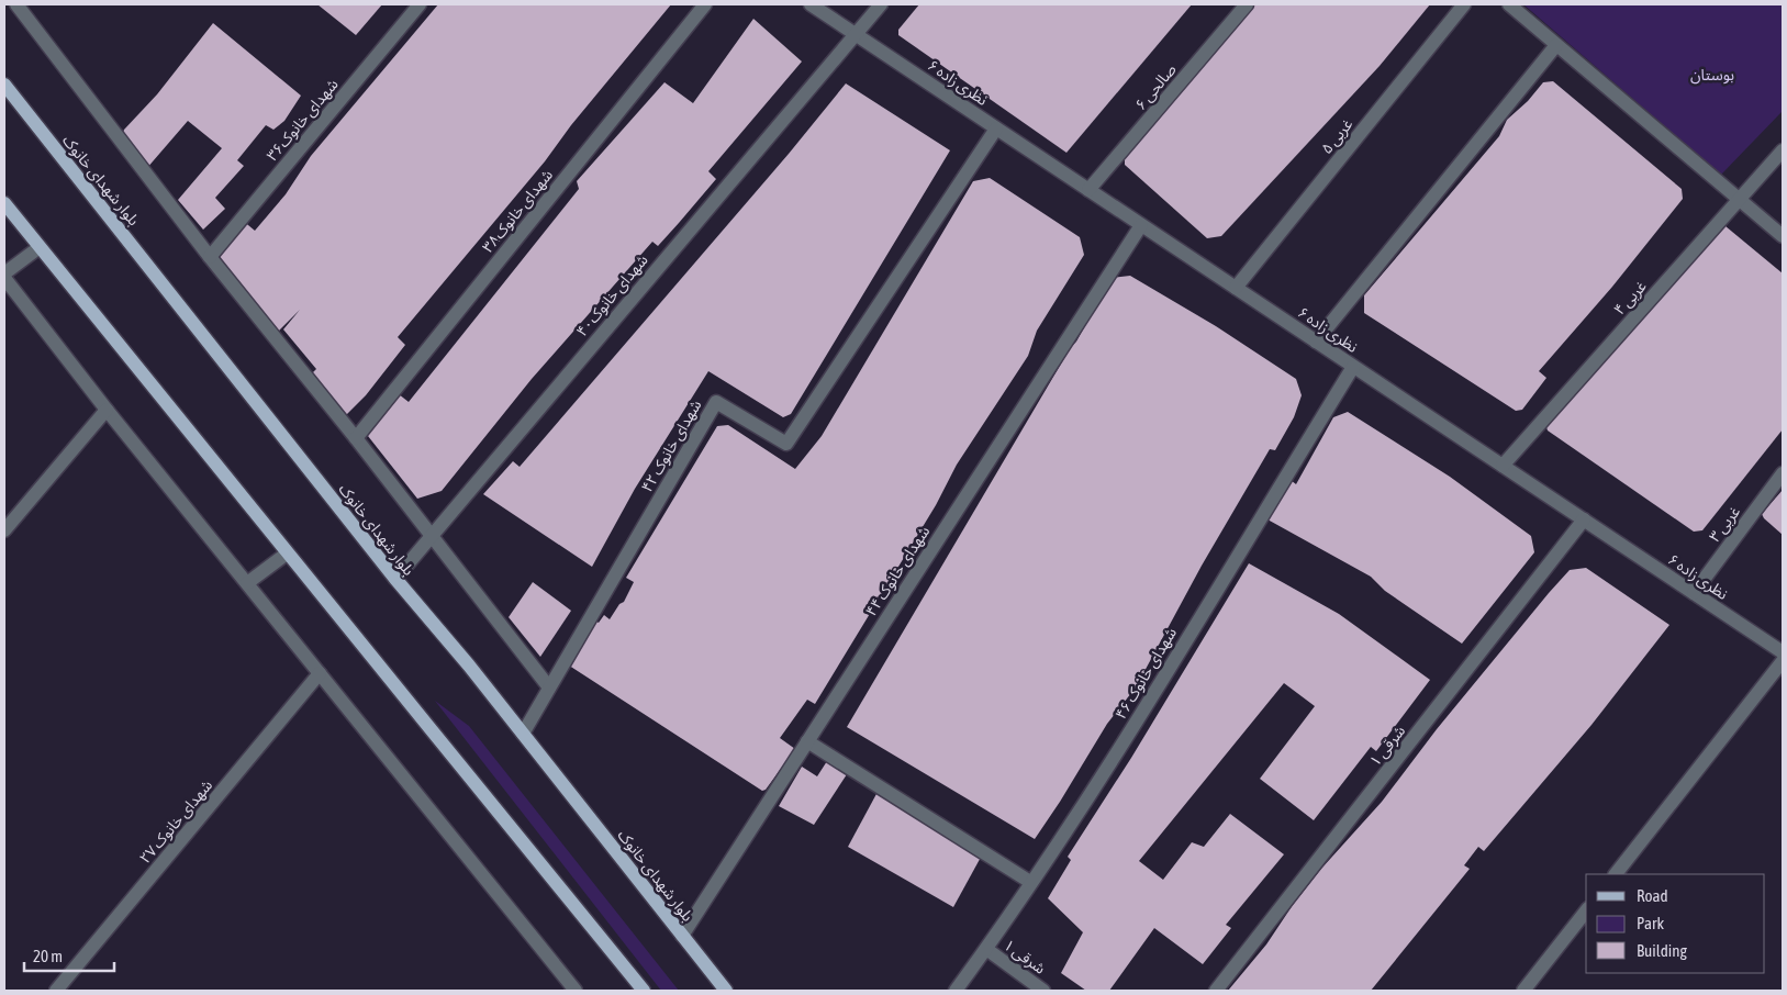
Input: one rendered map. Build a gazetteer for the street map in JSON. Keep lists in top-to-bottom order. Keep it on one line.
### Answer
{"streets":{"main road":["بلوار شهدای خانوک"],"street":["نظری زاده ۶","۶ صالحی","شهدای خانوک۳۶","۵ غربی","شهدای خانوک۳۸","شهدای خانوک۴۰","۴ غربی","شهدای خانوک ۴۲","۳ غربی","۴۴ شهدای خانوک","۴۶ شهدای خانوک","شرقی ۱","شهدای خانوک ۲۷"]},"crossings":[["نظری زاده ۶","۶ صالحی"],["نظری زاده ۶","۵ غربی"],["نظری زاده ۶","شهدای خانوک۴۰"],["نظری زاده ۶","۴ غربی"],["نظری زاده ۶","شهدای خانوک ۴۲"],["نظری زاده ۶","۳ غربی"],["نظری زاده ۶","۴۴ شهدای خانوک"],["نظری زاده ۶","۴۶ شهدای خانوک"],["نظری زاده ۶","شرقی ۱"],["بلوار شهدای خانوک","شهدای خانوک۴۰"],["بلوار شهدای خانوک","شهدای خانوک ۴۲"],["بلوار شهدای خانوک","۴۴ شهدای خانوک"],["۴۶ شهدای خانوک","شرقی ۱"]],"parks":["بوستان"],"legend":["Road","Park","Building"],"scale_bar":"20 m"}
